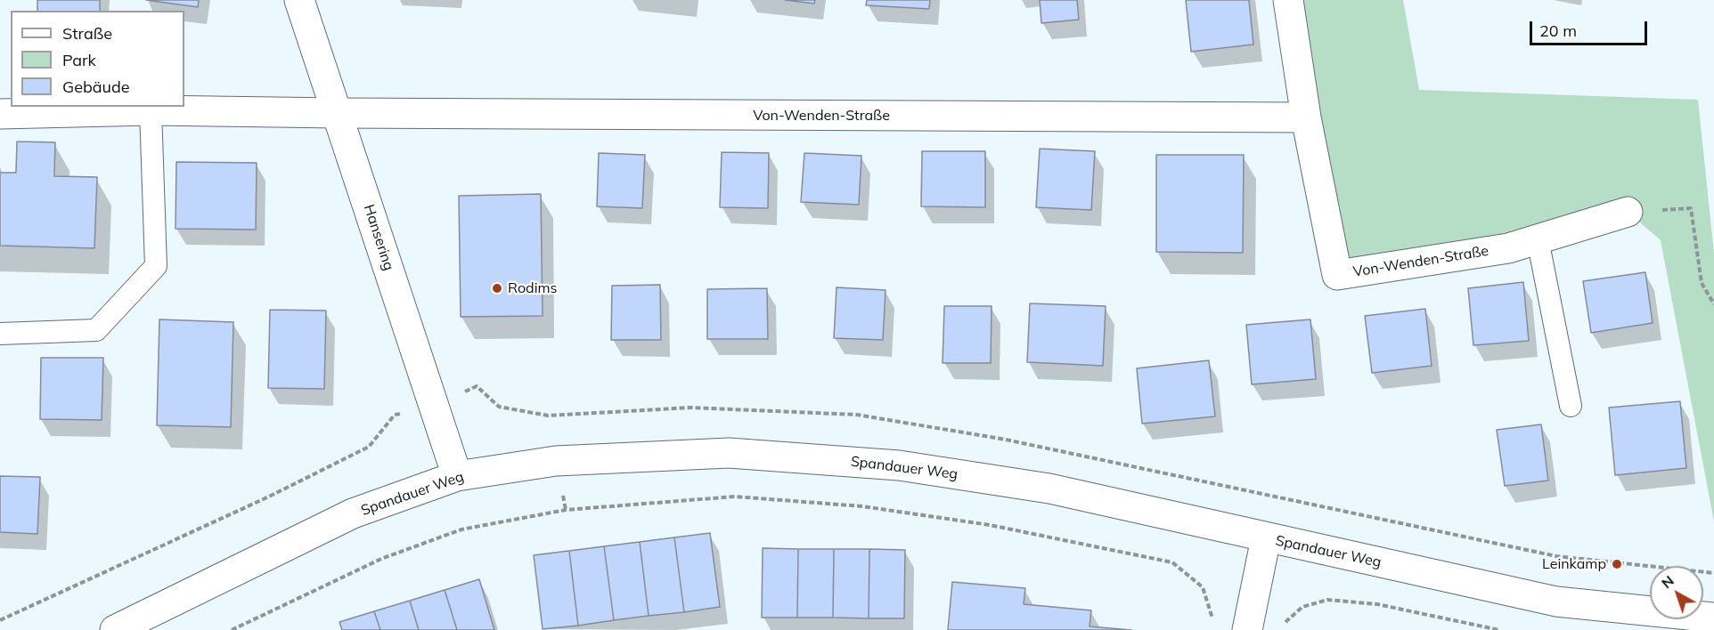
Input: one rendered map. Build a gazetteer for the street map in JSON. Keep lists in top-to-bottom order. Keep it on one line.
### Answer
{"streets":{"street":["Von-Wenden-Straße","Hansering","Spandauer Weg"]},"crossings":[["Von-Wenden-Straße","Hansering"],["Hansering","Spandauer Weg"]],"places":["Rodims","Leinkamp"],"legend":["Straße","Park","Gebäude"],"scale_bar":"20 m","north":"top left"}
